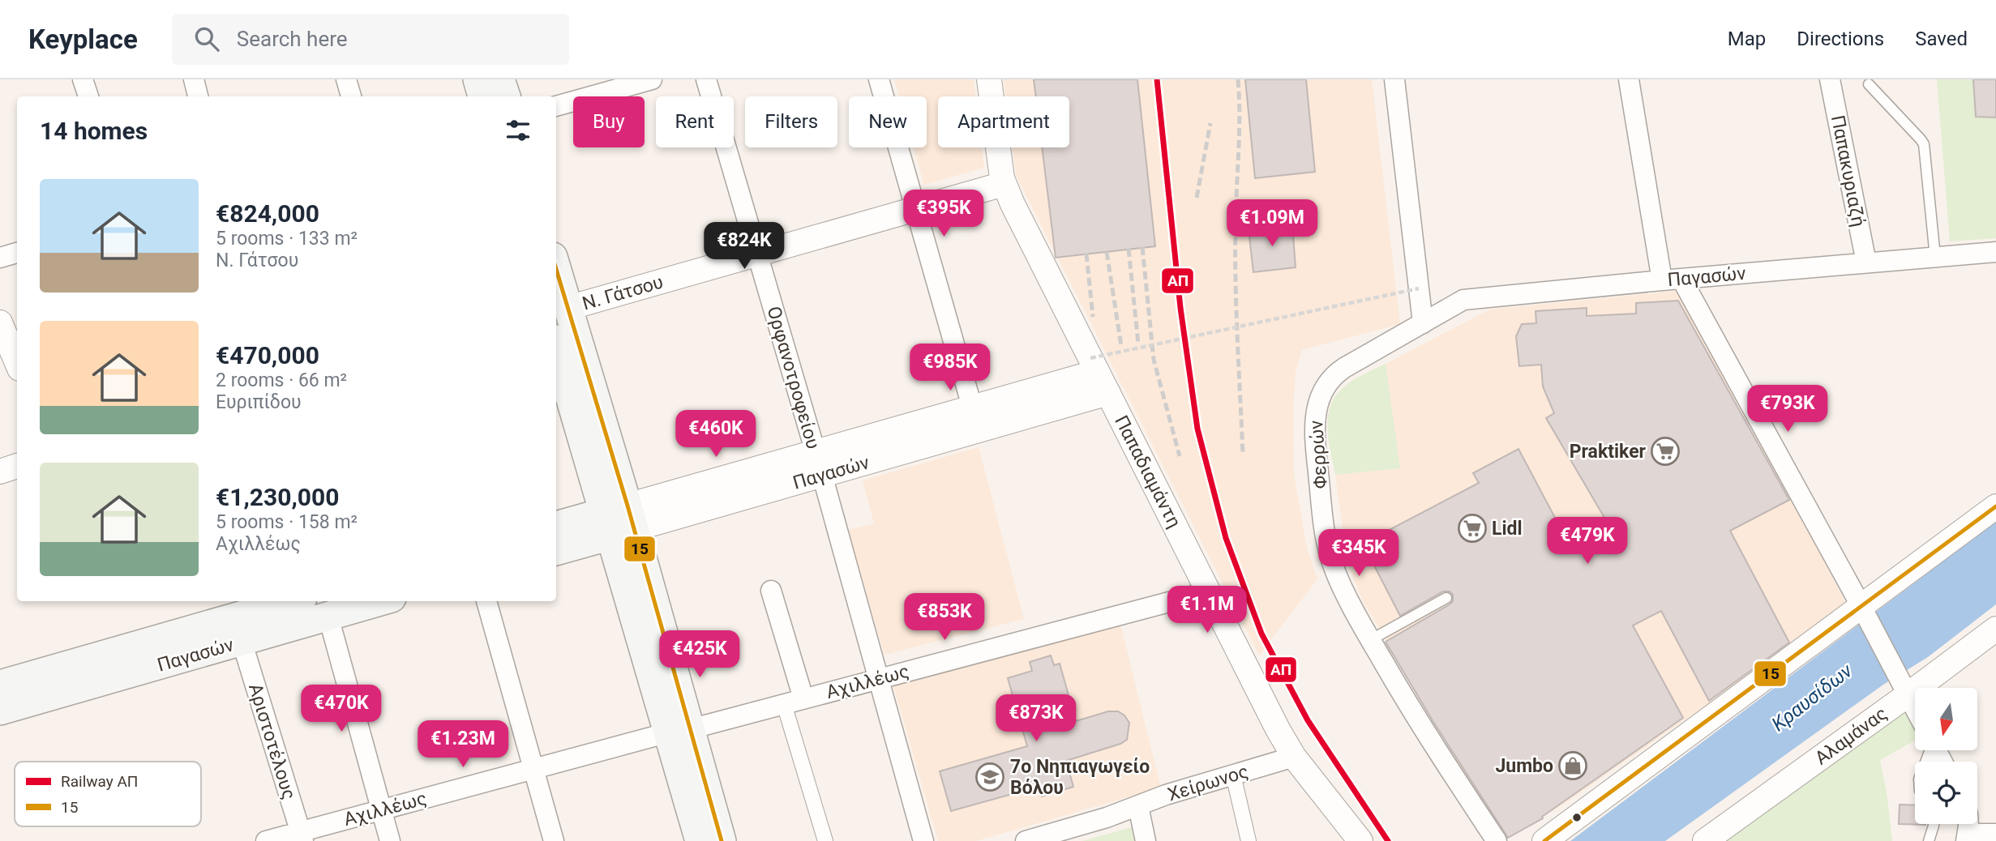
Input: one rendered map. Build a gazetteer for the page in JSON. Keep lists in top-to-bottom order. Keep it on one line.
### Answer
{"streets":{"main road":["Παγασών"],"street":["Παπακυριαζή","Ν. Γάτσου","Ορφανοτροφείου","Φερρών","Παπαδιαμάντη","Αχιλλέως","Αλαμάνας","Αριστοτέλους","Χείρωνος"]},"crossings":[["Παπακυριαζή","Παγασών"],["Παγασών","Ορφανοτροφείου"],["Παγασών","Φερρών"],["Παγασών","Παπαδιαμάντη"],["Παγασών","Αριστοτέλους"],["Ν. Γάτσου","Ορφανοτροφείου"],["Ν. Γάτσου","Παπαδιαμάντη"],["Ορφανοτροφείου","Αχιλλέως"],["Παπαδιαμάντη","Αχιλλέως"],["Παπαδιαμάντη","Χείρωνος"],["Αχιλλέως","Αριστοτέλους"]],"water":["Κραυσίδων"],"places":{"supermarket":["Praktiker","Lidl"],"shop":["Jumbo"],"school or university":["7ο Νηπιαγωγείο Βόλου"]},"lines":["rail line ΑΠ","transit line 15"],"legend":["Railway ΑΠ","15"],"north":"bottom","page":{"header":"Keyplace","search":"Search here","nav":["Map","Directions","Saved"],"chip":["Buy","Rent","Filters","New","Apartment"],"heading":"14 homes","list":[{"name":"€824,000","note":"5 rooms · 133 m² · Ν. Γάτσου"},{"name":"€470,000","note":"2 rooms · 66 m² · Ευριπίδου"},{"name":"€1,230,000","note":"5 rooms · 158 m² · Αχιλλέως"}],"price":["€395K","€1.09M","€824K","€985K","€793K","€460K","€479K","€345K","€1.1M","€853K","€425K","€470K","€873K","€1.23M"]}}
